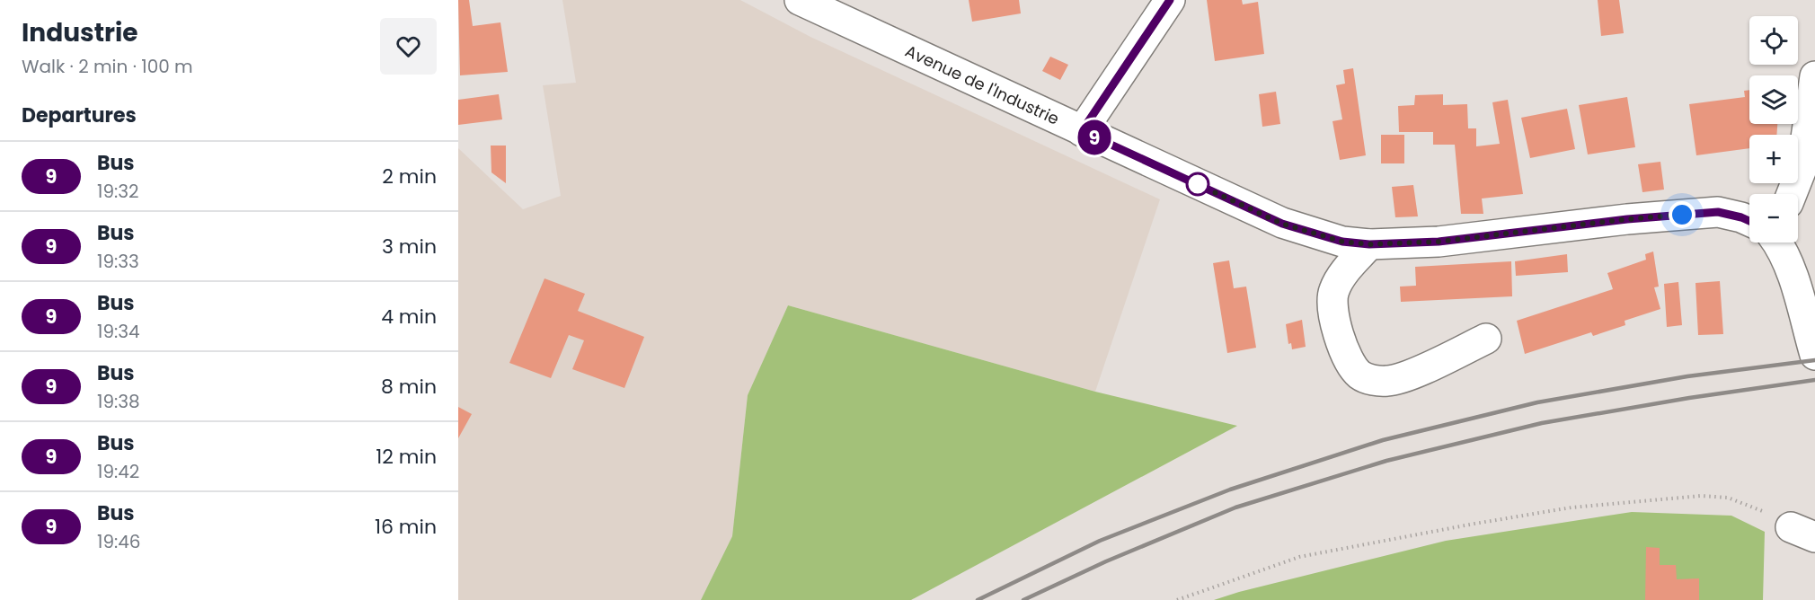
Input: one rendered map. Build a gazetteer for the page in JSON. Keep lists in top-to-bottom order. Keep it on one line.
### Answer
{"streets":{"street":["Avenue de l'Industrie"]},"lines":["bus line 9"],"page":{"heading":[["Industrie","Walk · 2 min · 100 m"],"Departures"],"on_map":"9","map_buttons":["+","−"],"list":[{"mark":"9","name":"Bus","note":"19:32","value":"2 min"},{"mark":"9","name":"Bus","note":"19:33","value":"3 min"},{"mark":"9","name":"Bus","note":"19:34","value":"4 min"},{"mark":"9","name":"Bus","note":"19:38","value":"8 min"},{"mark":"9","name":"Bus","note":"19:42","value":"12 min"},{"mark":"9","name":"Bus","note":"19:46","value":"16 min"}]}}
